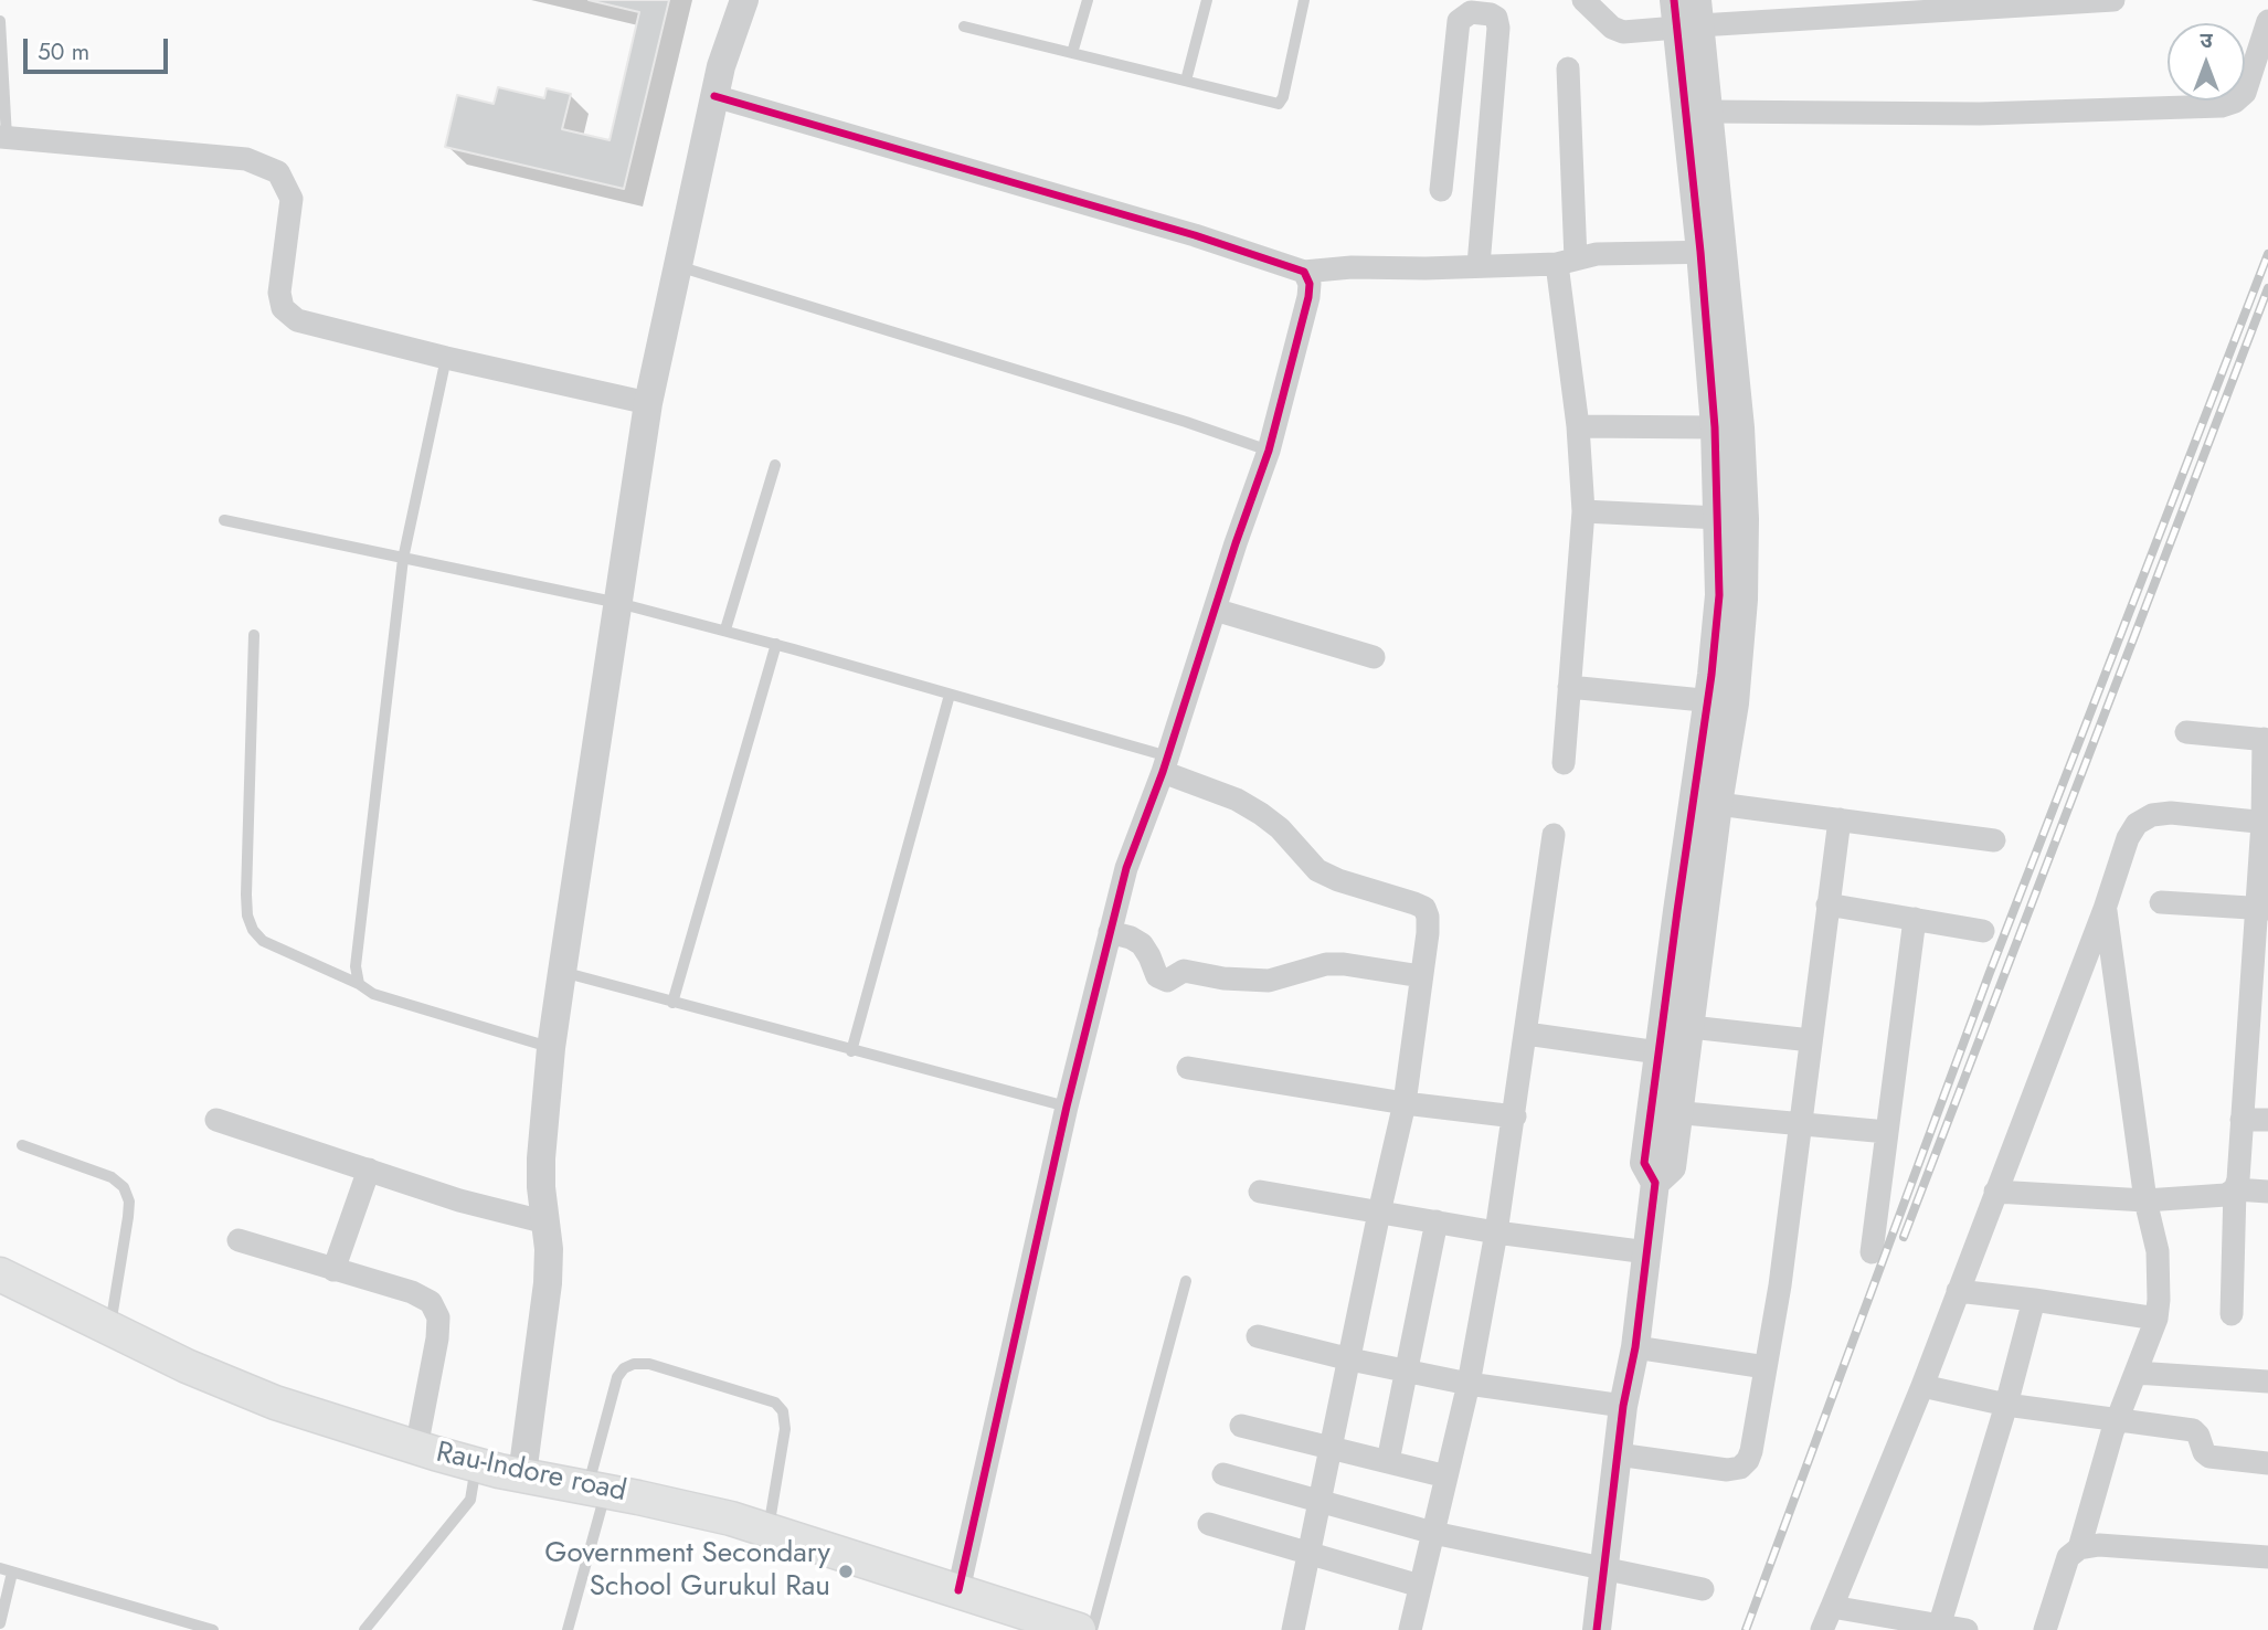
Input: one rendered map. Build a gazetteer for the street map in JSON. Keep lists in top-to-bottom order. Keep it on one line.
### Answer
{"streets":{"main road":["Rau-Indore road"]},"places":["Government Secondary School Gurukul Rau"],"scale_bar":"50 m","north":"top"}
